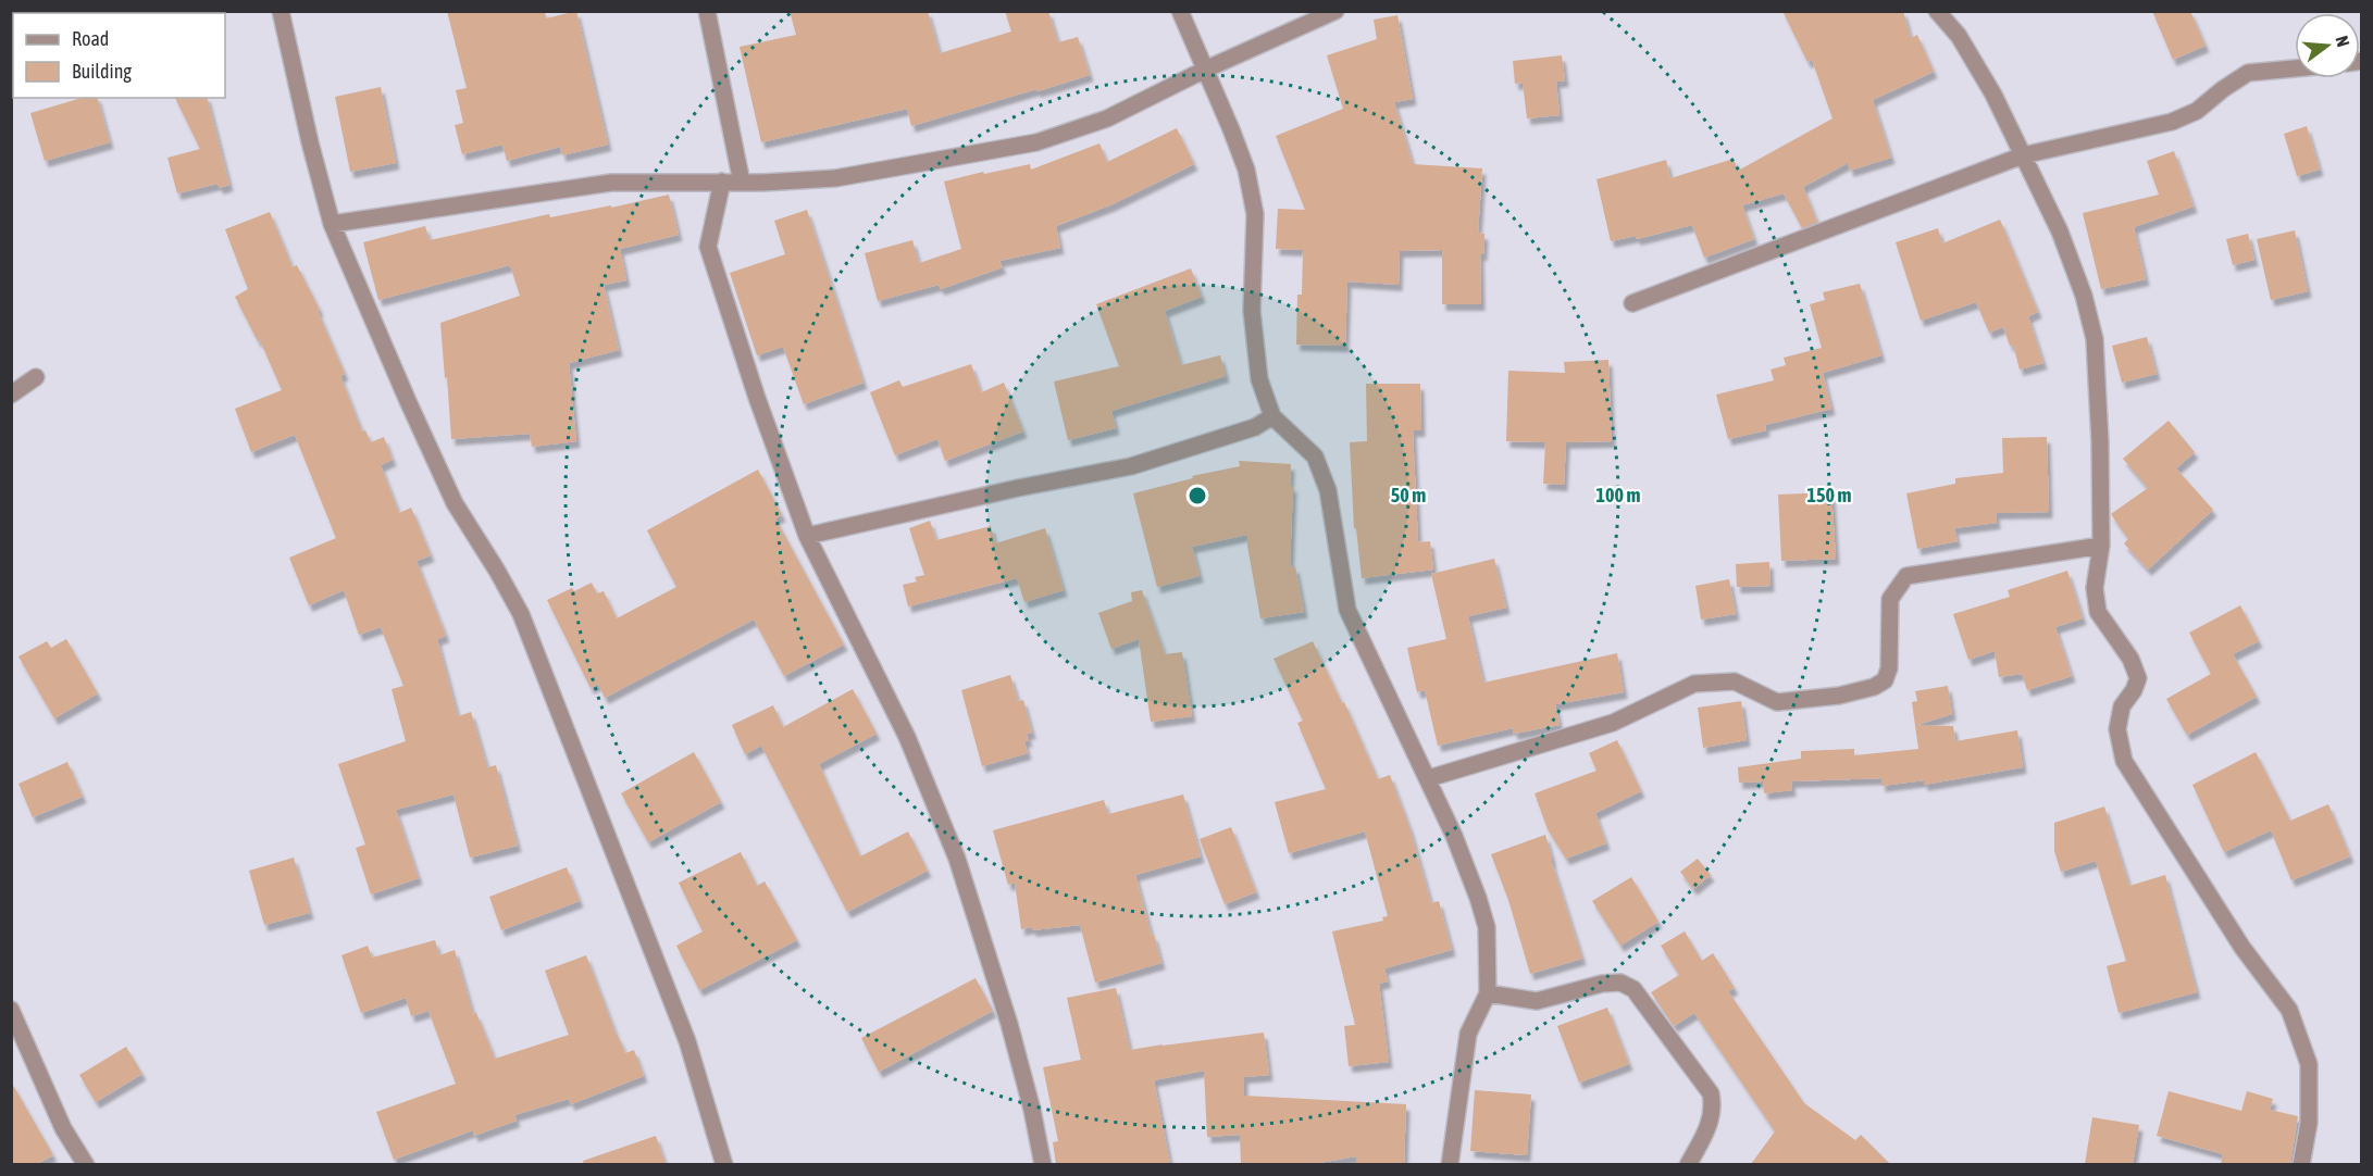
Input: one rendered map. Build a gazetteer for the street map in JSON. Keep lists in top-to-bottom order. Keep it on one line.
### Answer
{"legend":["Road","Building"],"north":"right","rings":["50 m","100 m","150 m"]}
